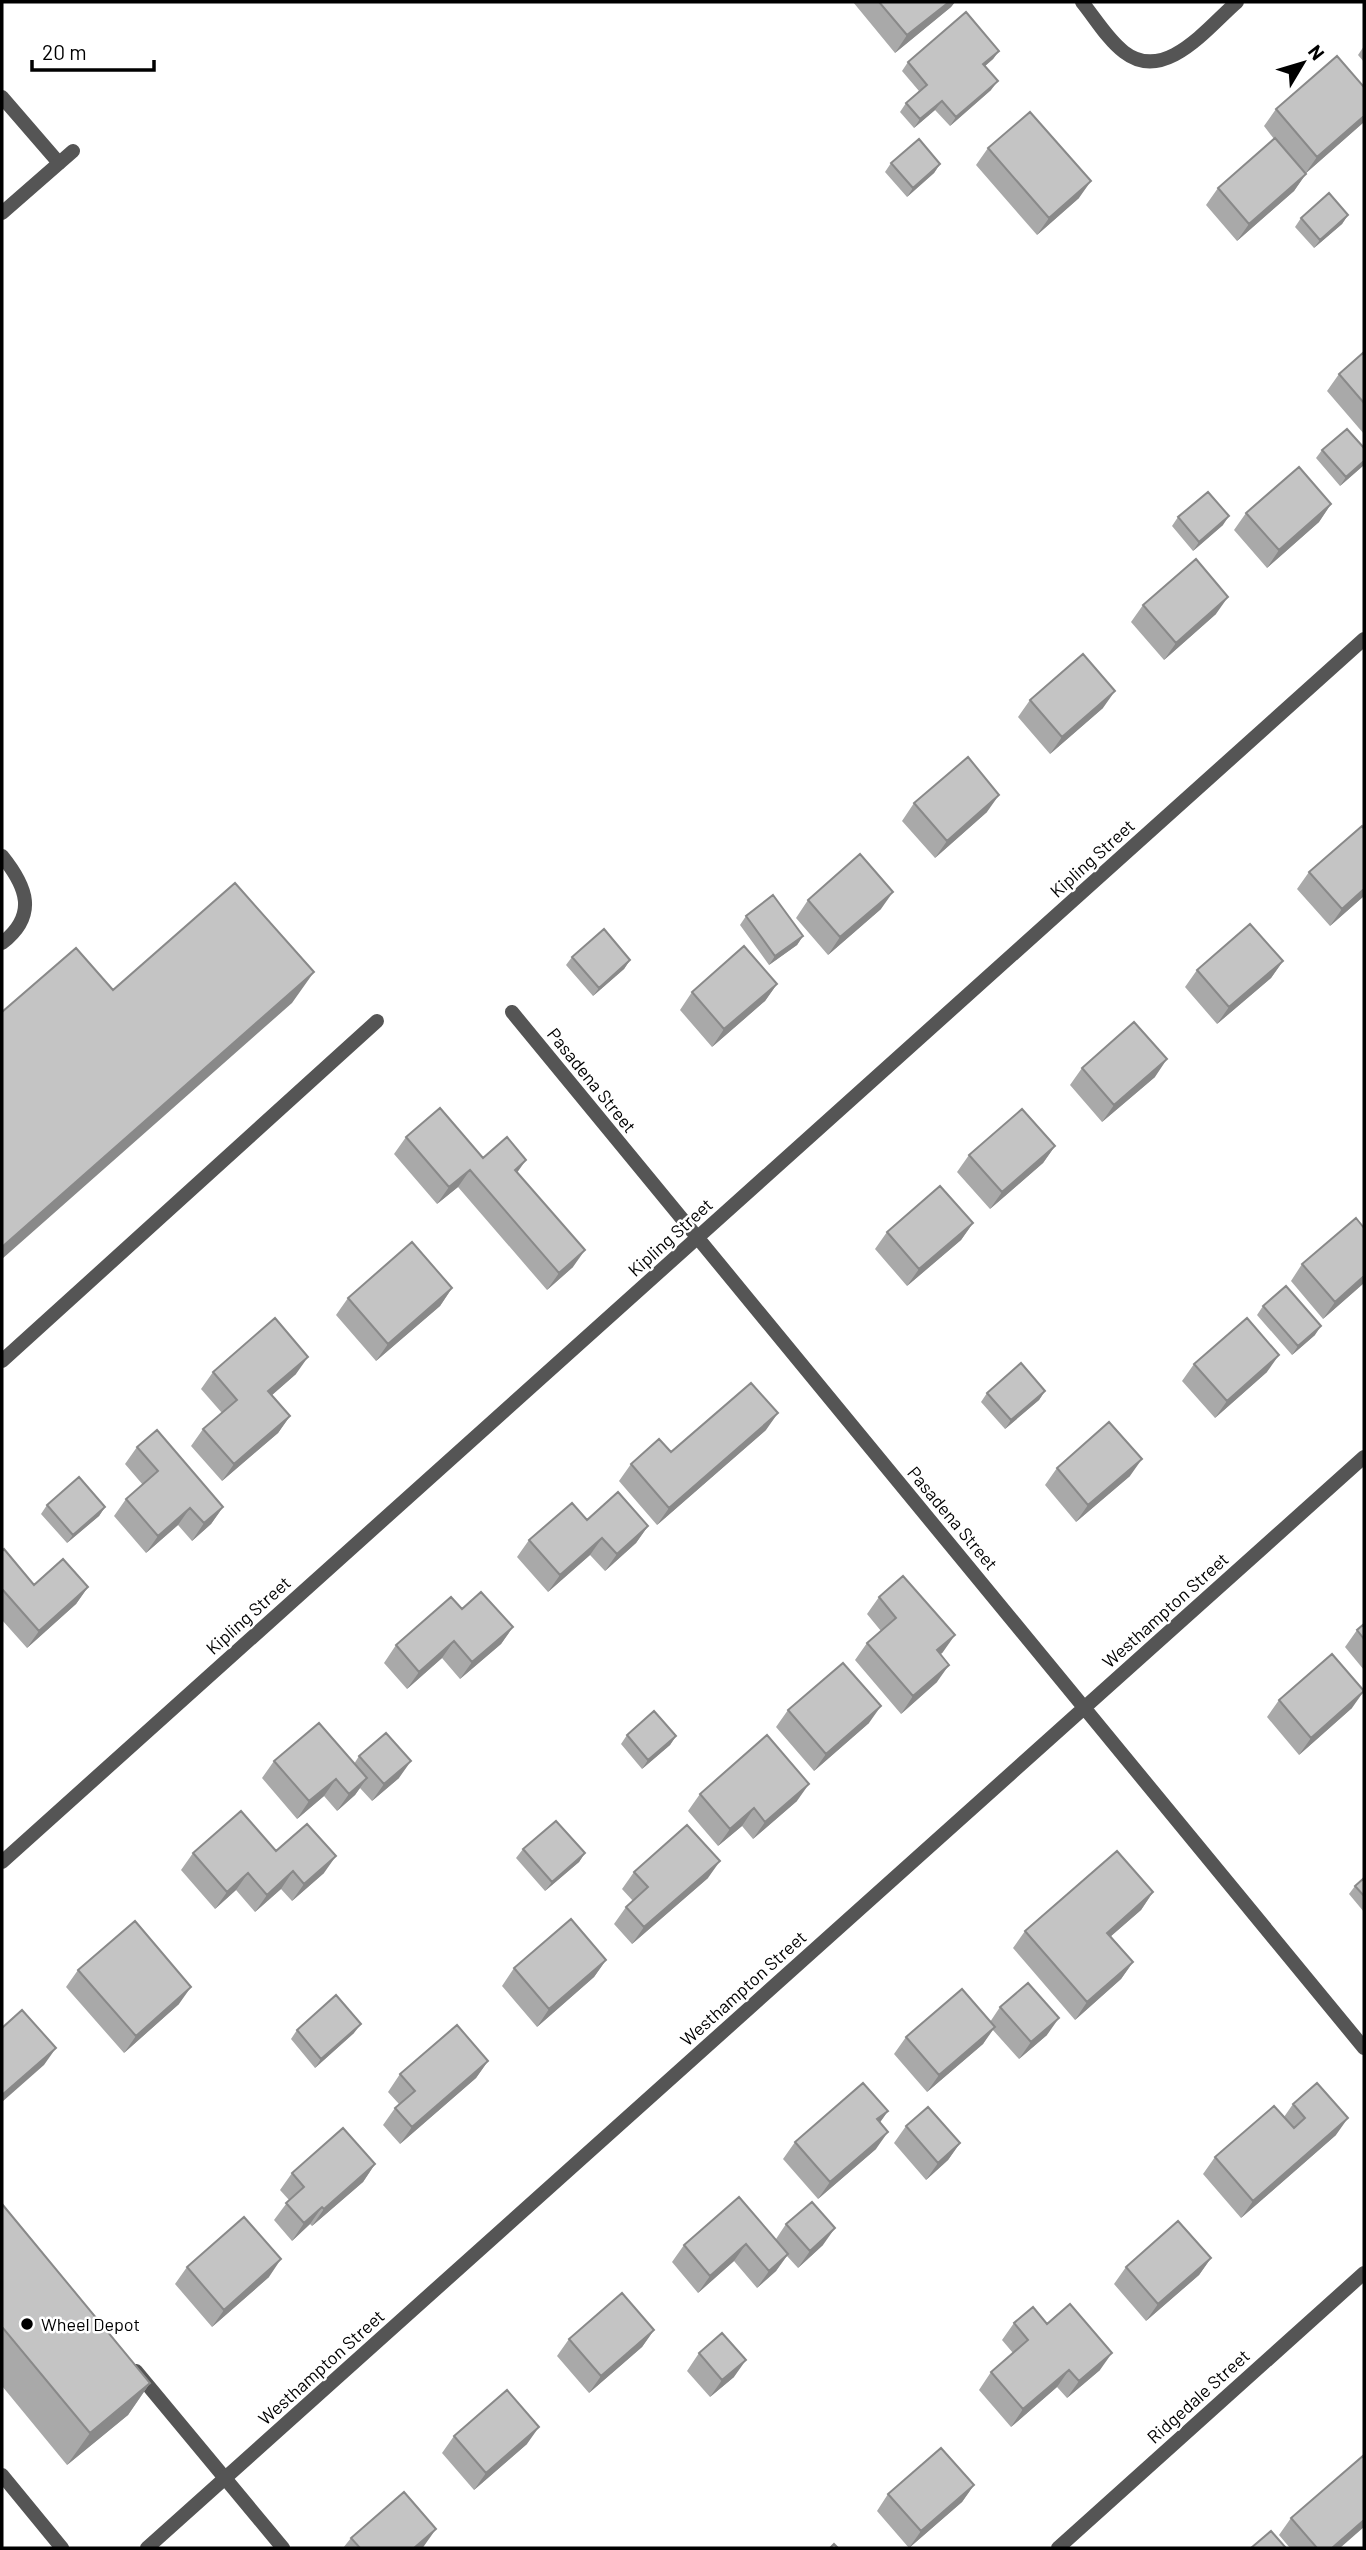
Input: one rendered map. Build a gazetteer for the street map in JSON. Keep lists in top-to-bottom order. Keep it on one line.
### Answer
{"streets":{"street":["Kipling Street","Pasadena Street","Westhampton Street","Ridgedale Street"]},"crossings":[["Kipling Street","Pasadena Street"],["Pasadena Street","Westhampton Street"]],"places":["Wheel Depot"],"scale_bar":"20 m","north":"top right"}
